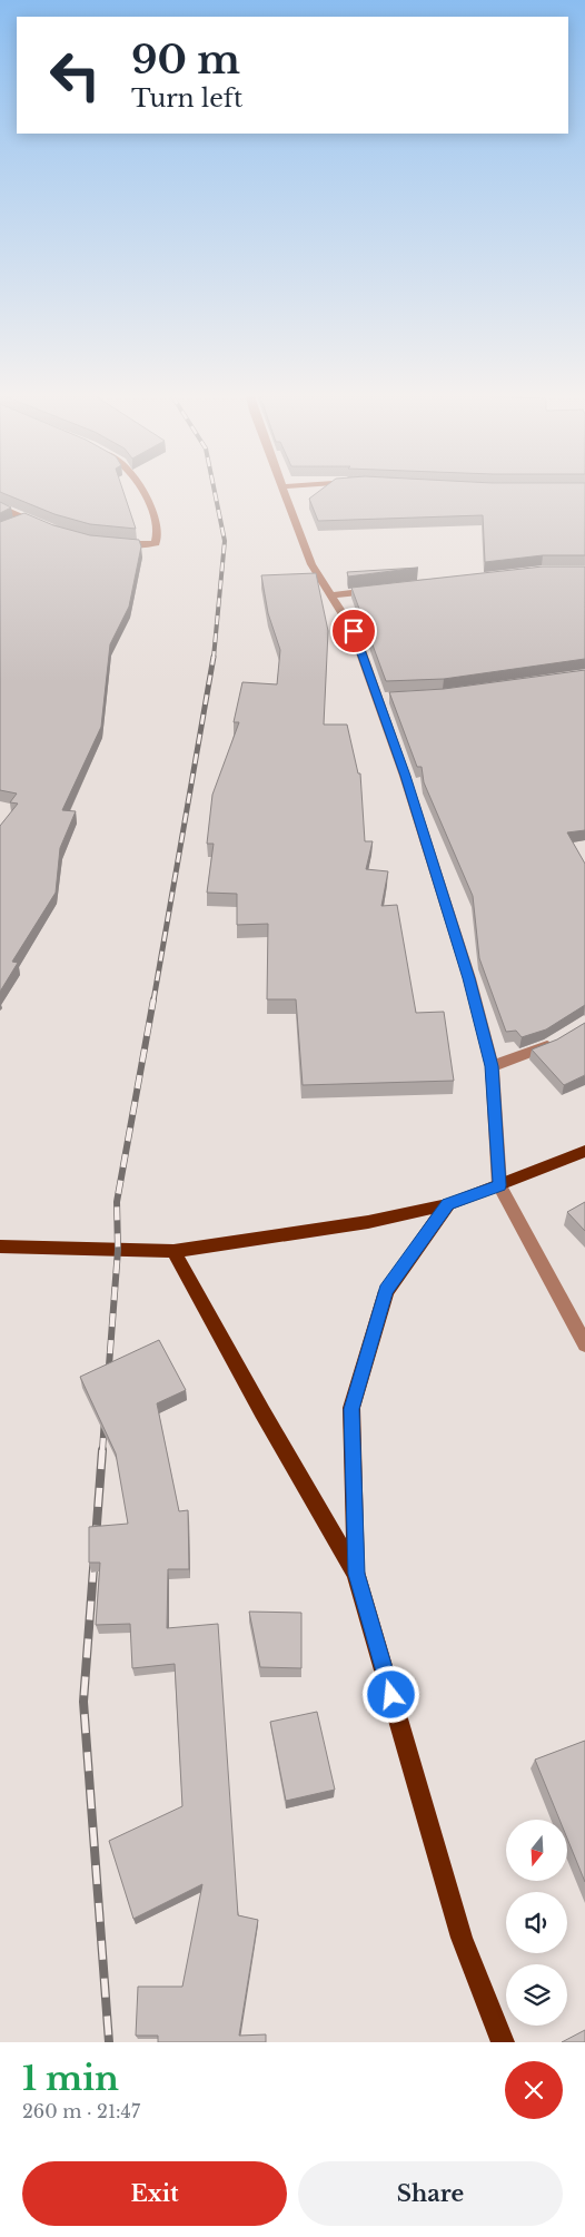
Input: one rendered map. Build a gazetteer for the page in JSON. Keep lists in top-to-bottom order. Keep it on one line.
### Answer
{"north":"bottom","page":{"turn":["90 m","Turn left"],"heading":["1 min","260 m · 21:47"],"buttons":["Exit","Share"]}}
